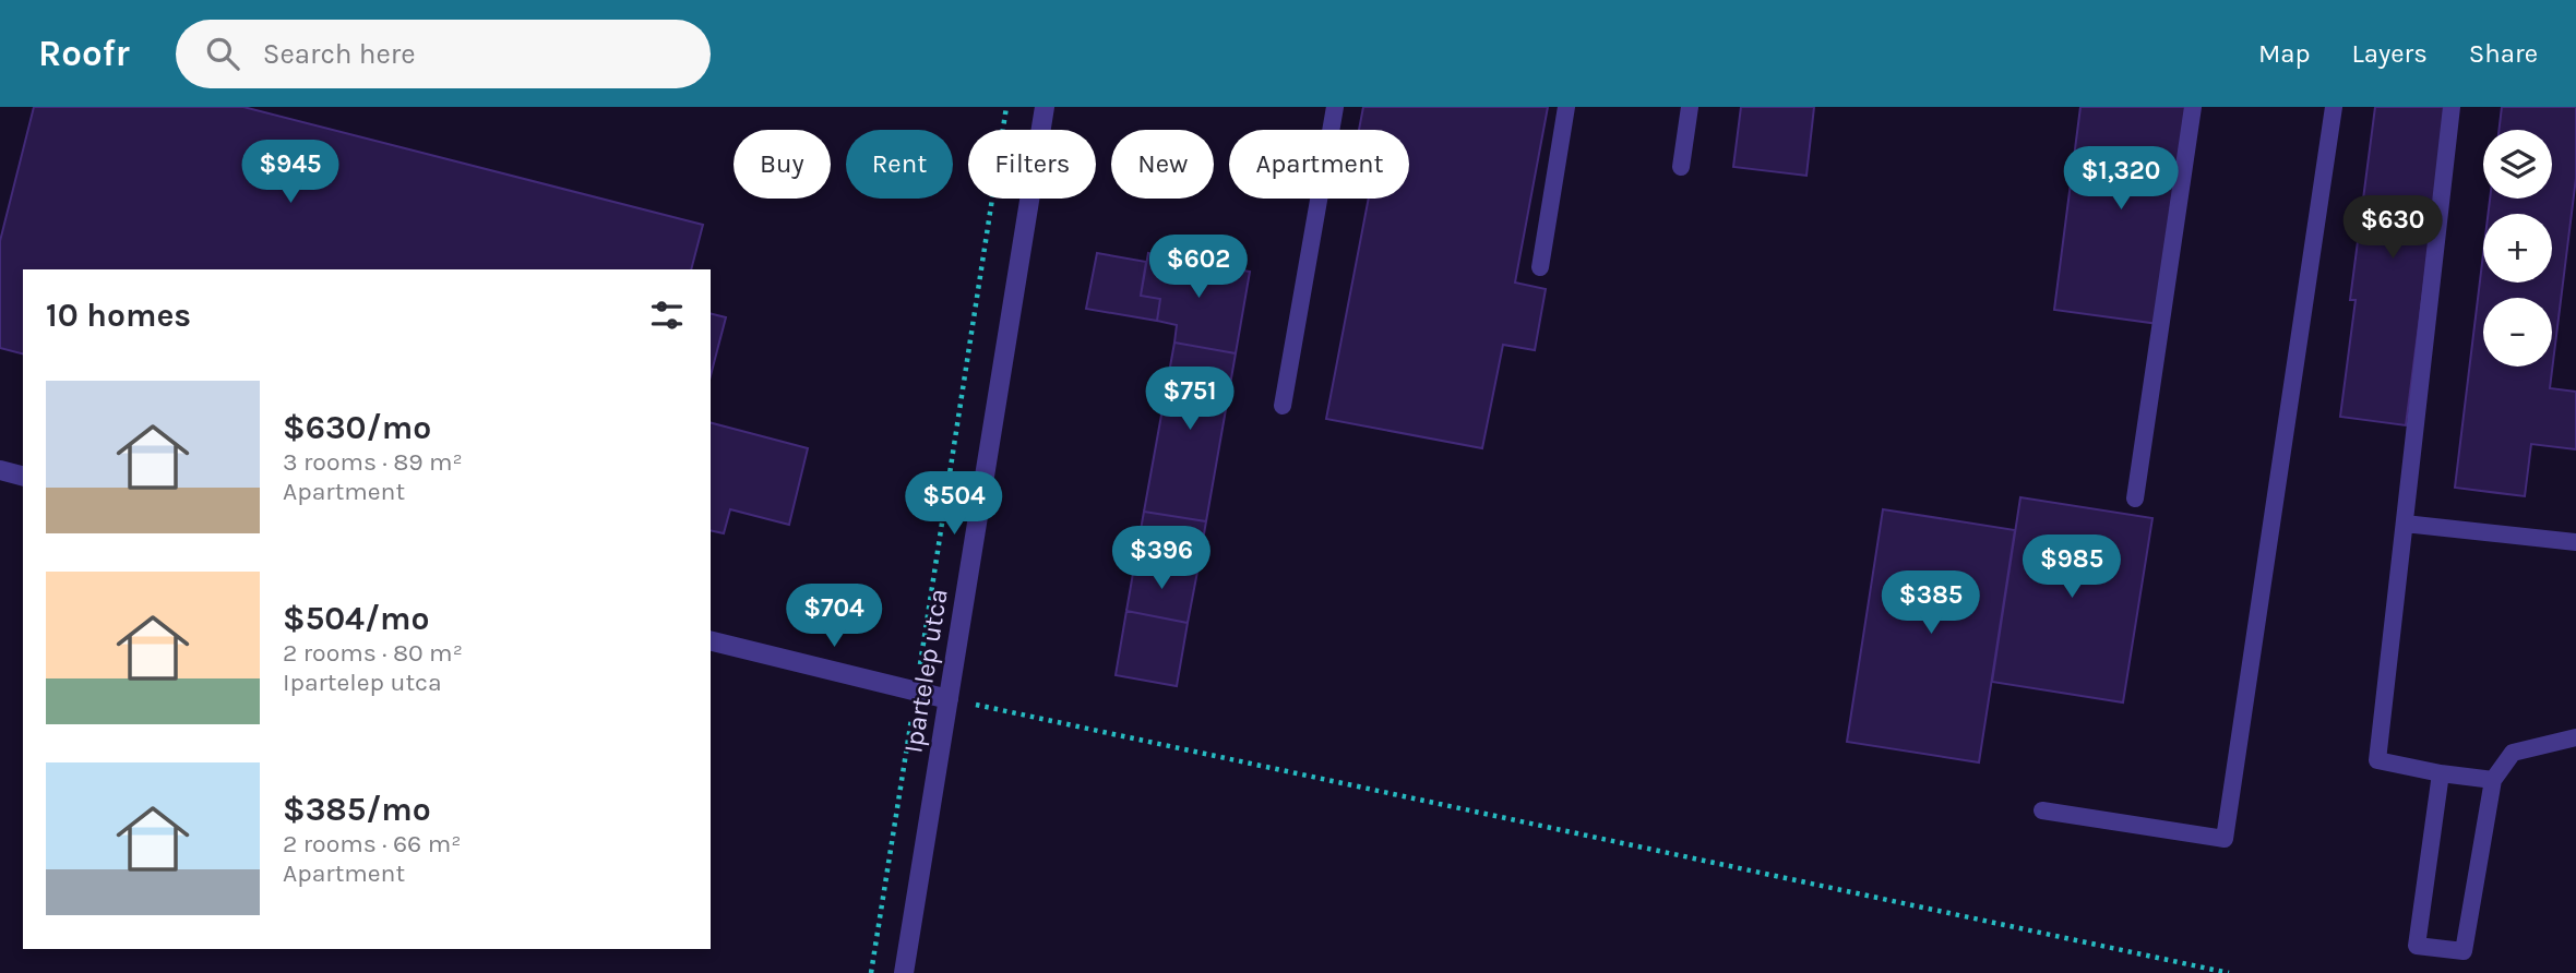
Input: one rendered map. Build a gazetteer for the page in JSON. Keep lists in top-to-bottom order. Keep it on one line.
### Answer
{"streets":{"street":["Ipartelep utca"]},"page":{"header":"Roofr","search":"Search here","nav":["Map","Layers","Share"],"map_buttons":["+","−"],"chip":["Buy","Rent","Filters","New","Apartment"],"price":["$945","$1,320","$630","$602","$751","$504","$396","$985","$385","$704"],"heading":"10 homes","list":[{"name":"$630/mo","note":"3 rooms · 89 m² · Apartment"},{"name":"$504/mo","note":"2 rooms · 80 m² · Ipartelep utca"},{"name":"$385/mo","note":"2 rooms · 66 m² · Apartment"}]}}
